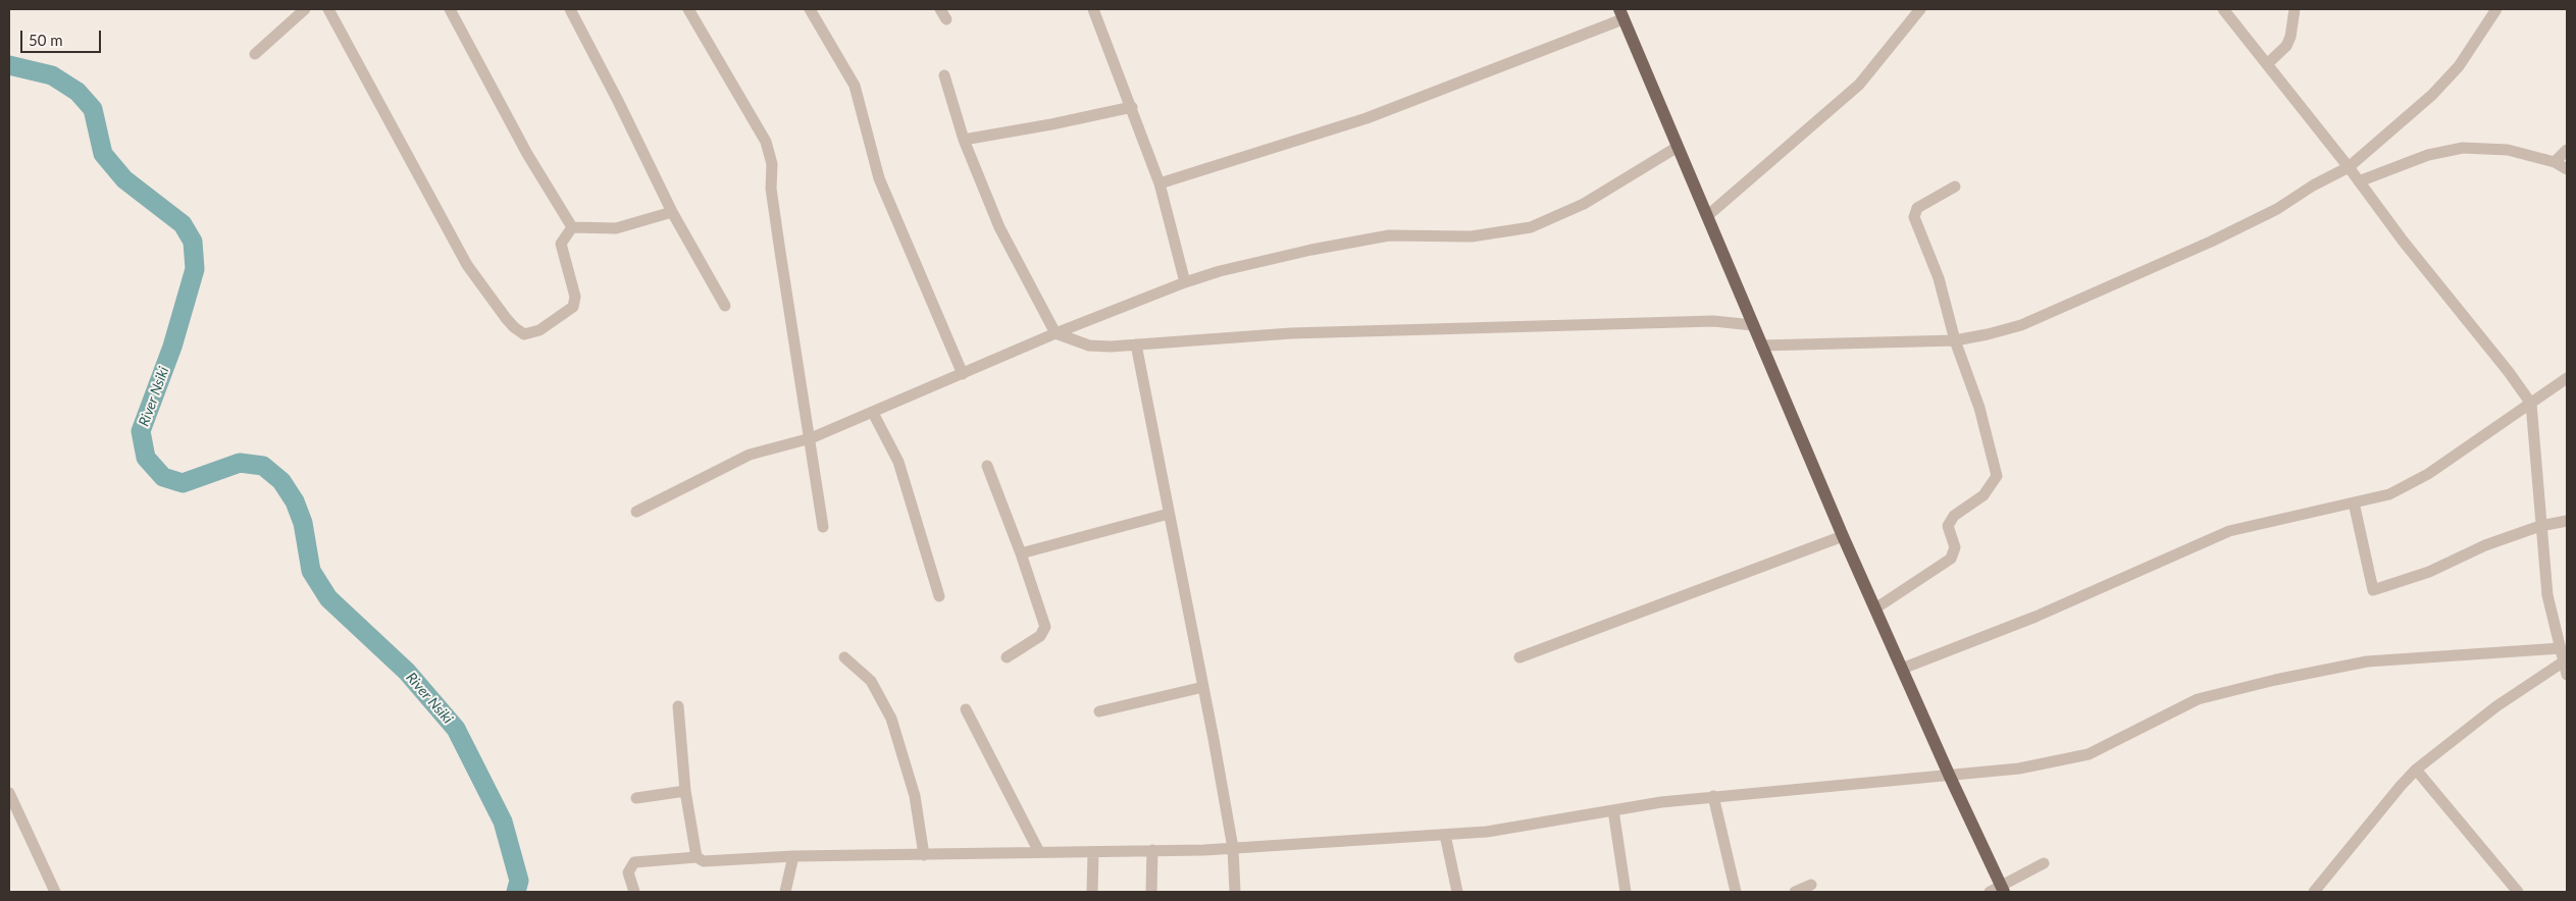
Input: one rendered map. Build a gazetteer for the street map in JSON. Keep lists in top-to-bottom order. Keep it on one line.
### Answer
{"water":["River Nsiki"],"scale_bar":"50 m"}
